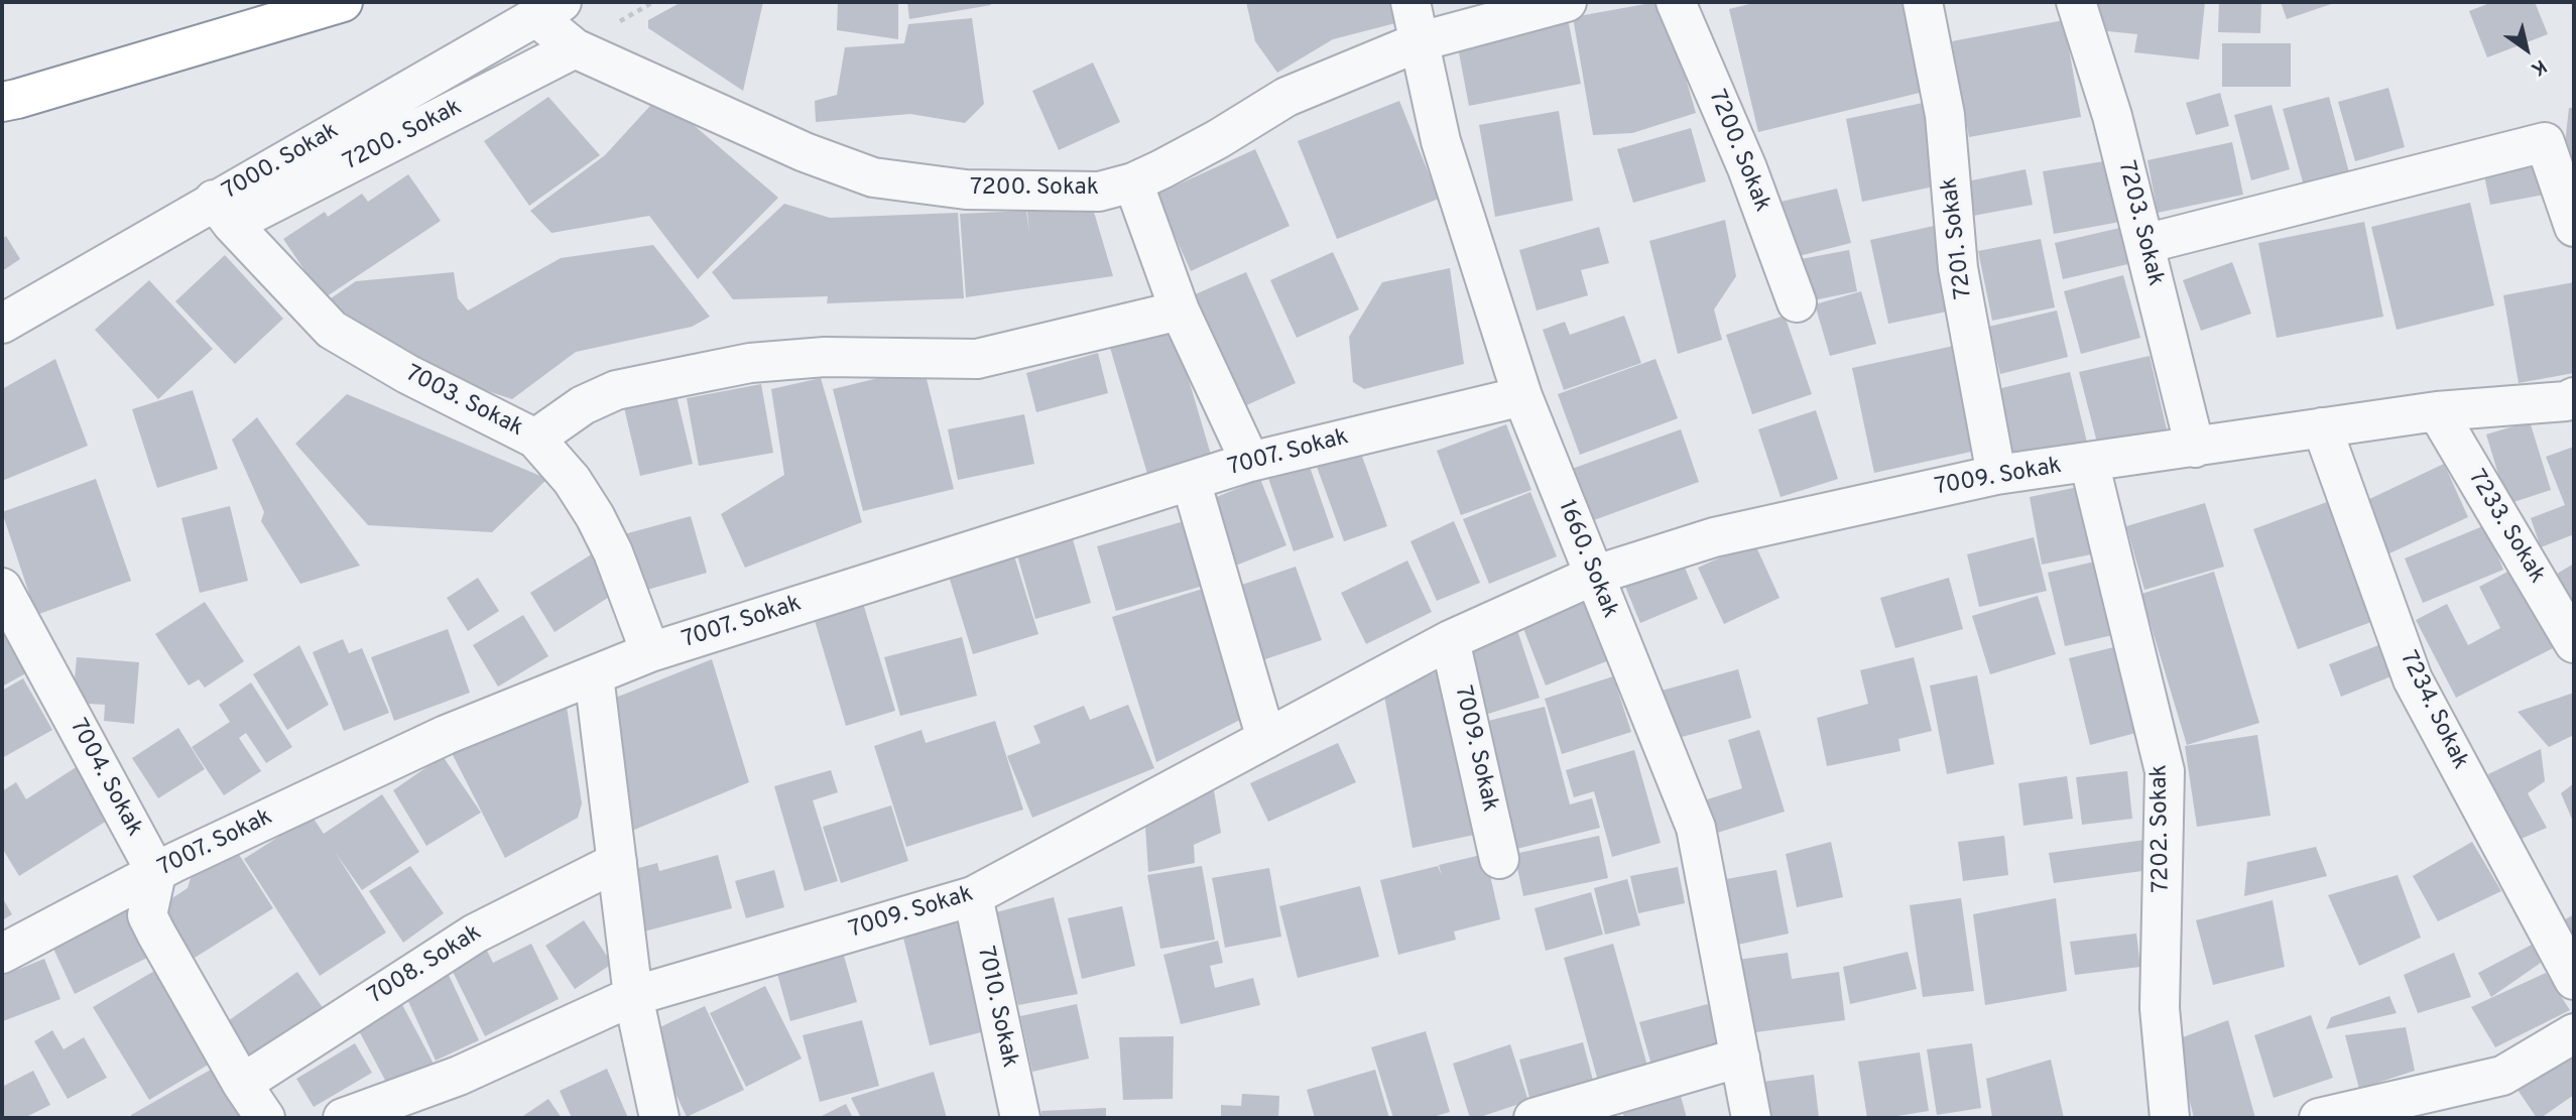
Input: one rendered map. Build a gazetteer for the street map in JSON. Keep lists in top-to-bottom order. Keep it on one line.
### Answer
{"streets":{"street":["7200. Sokak","7000. Sokak","7203. Sokak","7201. Sokak","7003. Sokak","7007. Sokak","7009. Sokak","7233. Sokak","1660. Sokak","7234. Sokak","7004. Sokak","7202. Sokak","7008. Sokak","7010. Sokak"]},"crossings":[["7200. Sokak","7000. Sokak"],["7200. Sokak","7003. Sokak"],["7200. Sokak","1660. Sokak"],["7000. Sokak","7003. Sokak"],["7203. Sokak","7009. Sokak"],["7201. Sokak","7009. Sokak"],["7003. Sokak","7007. Sokak"],["7007. Sokak","1660. Sokak"],["7007. Sokak","7004. Sokak"],["7009. Sokak","7233. Sokak"],["7009. Sokak","1660. Sokak"],["7009. Sokak","7234. Sokak"],["7009. Sokak","7202. Sokak"],["7009. Sokak","7010. Sokak"]],"north":"bottom right"}
